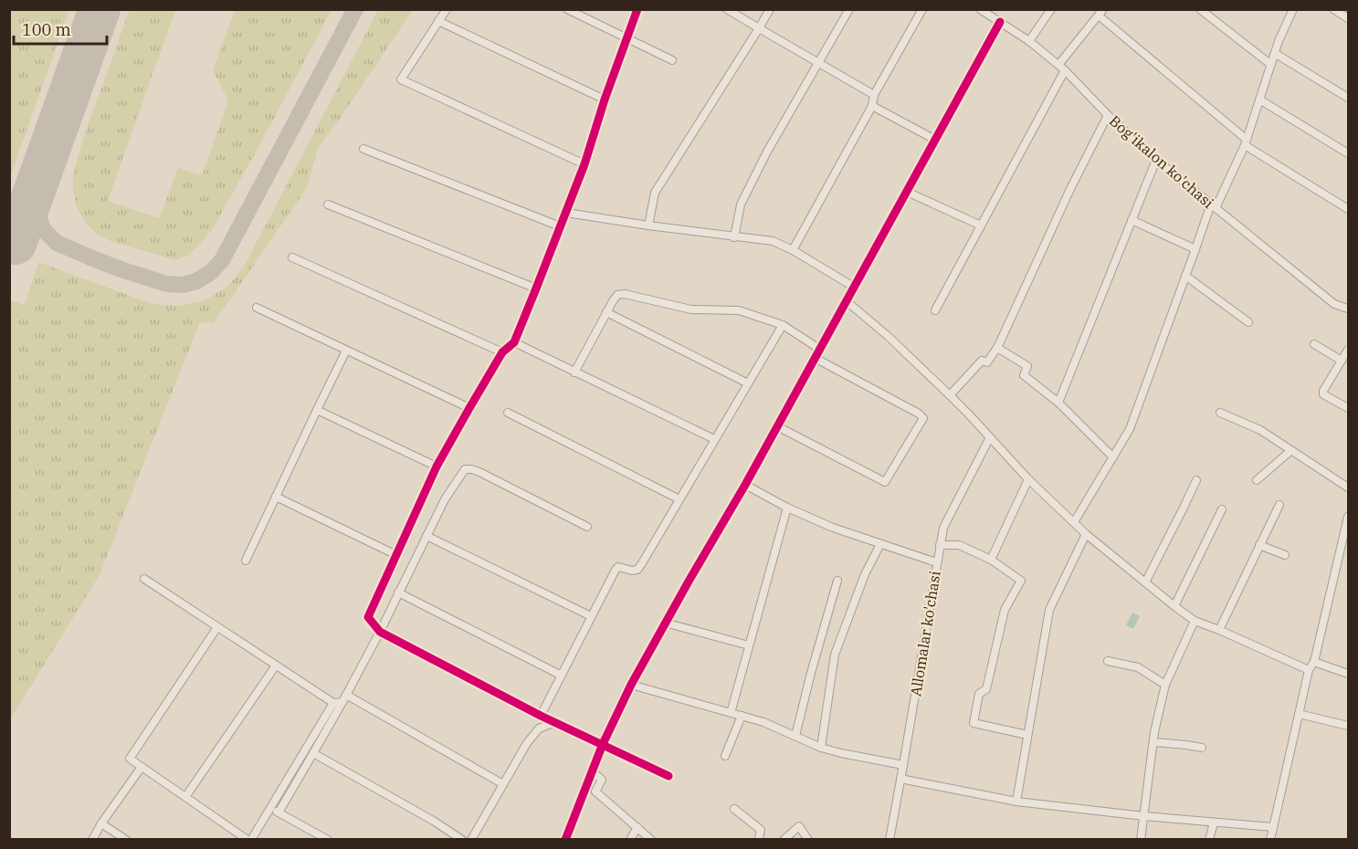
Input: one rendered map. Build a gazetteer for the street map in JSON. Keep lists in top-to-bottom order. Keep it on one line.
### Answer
{"streets":{"street":["Bog'ikalon ko'chasi","Allomalar ko'chasi"]},"scale_bar":"100 m"}
